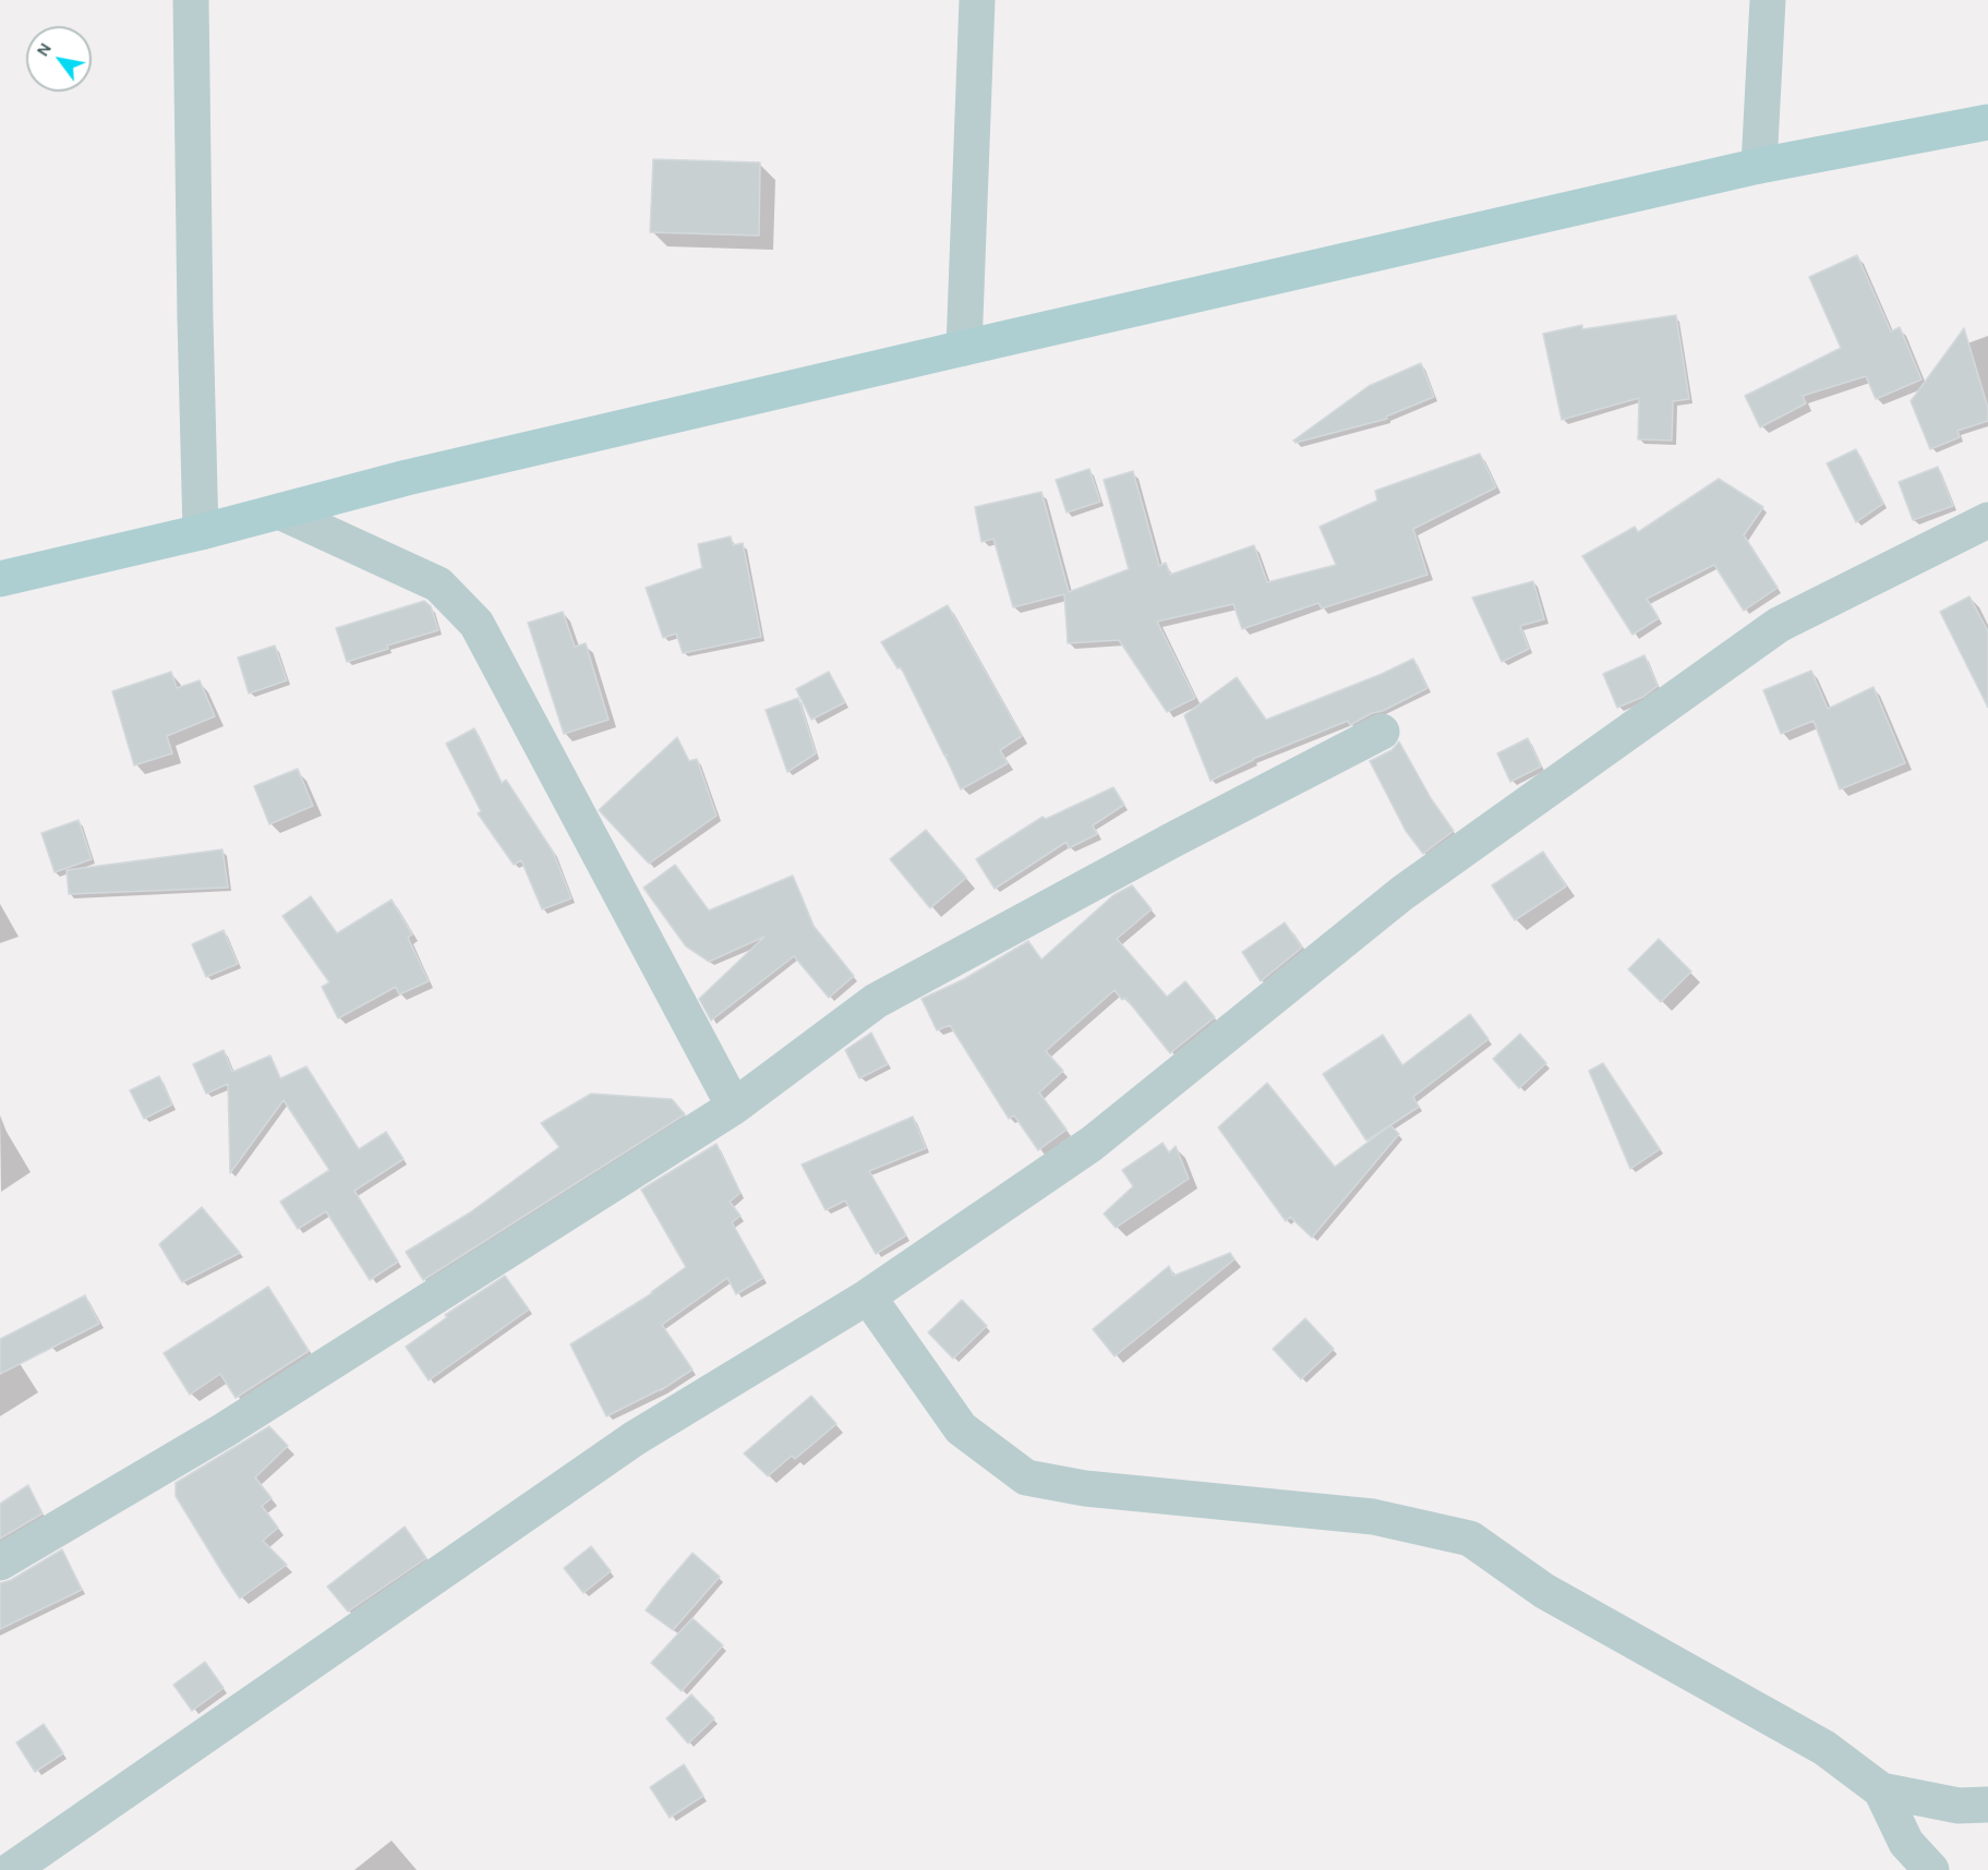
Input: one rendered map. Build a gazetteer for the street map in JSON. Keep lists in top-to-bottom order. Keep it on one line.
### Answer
{"north":"top left"}
